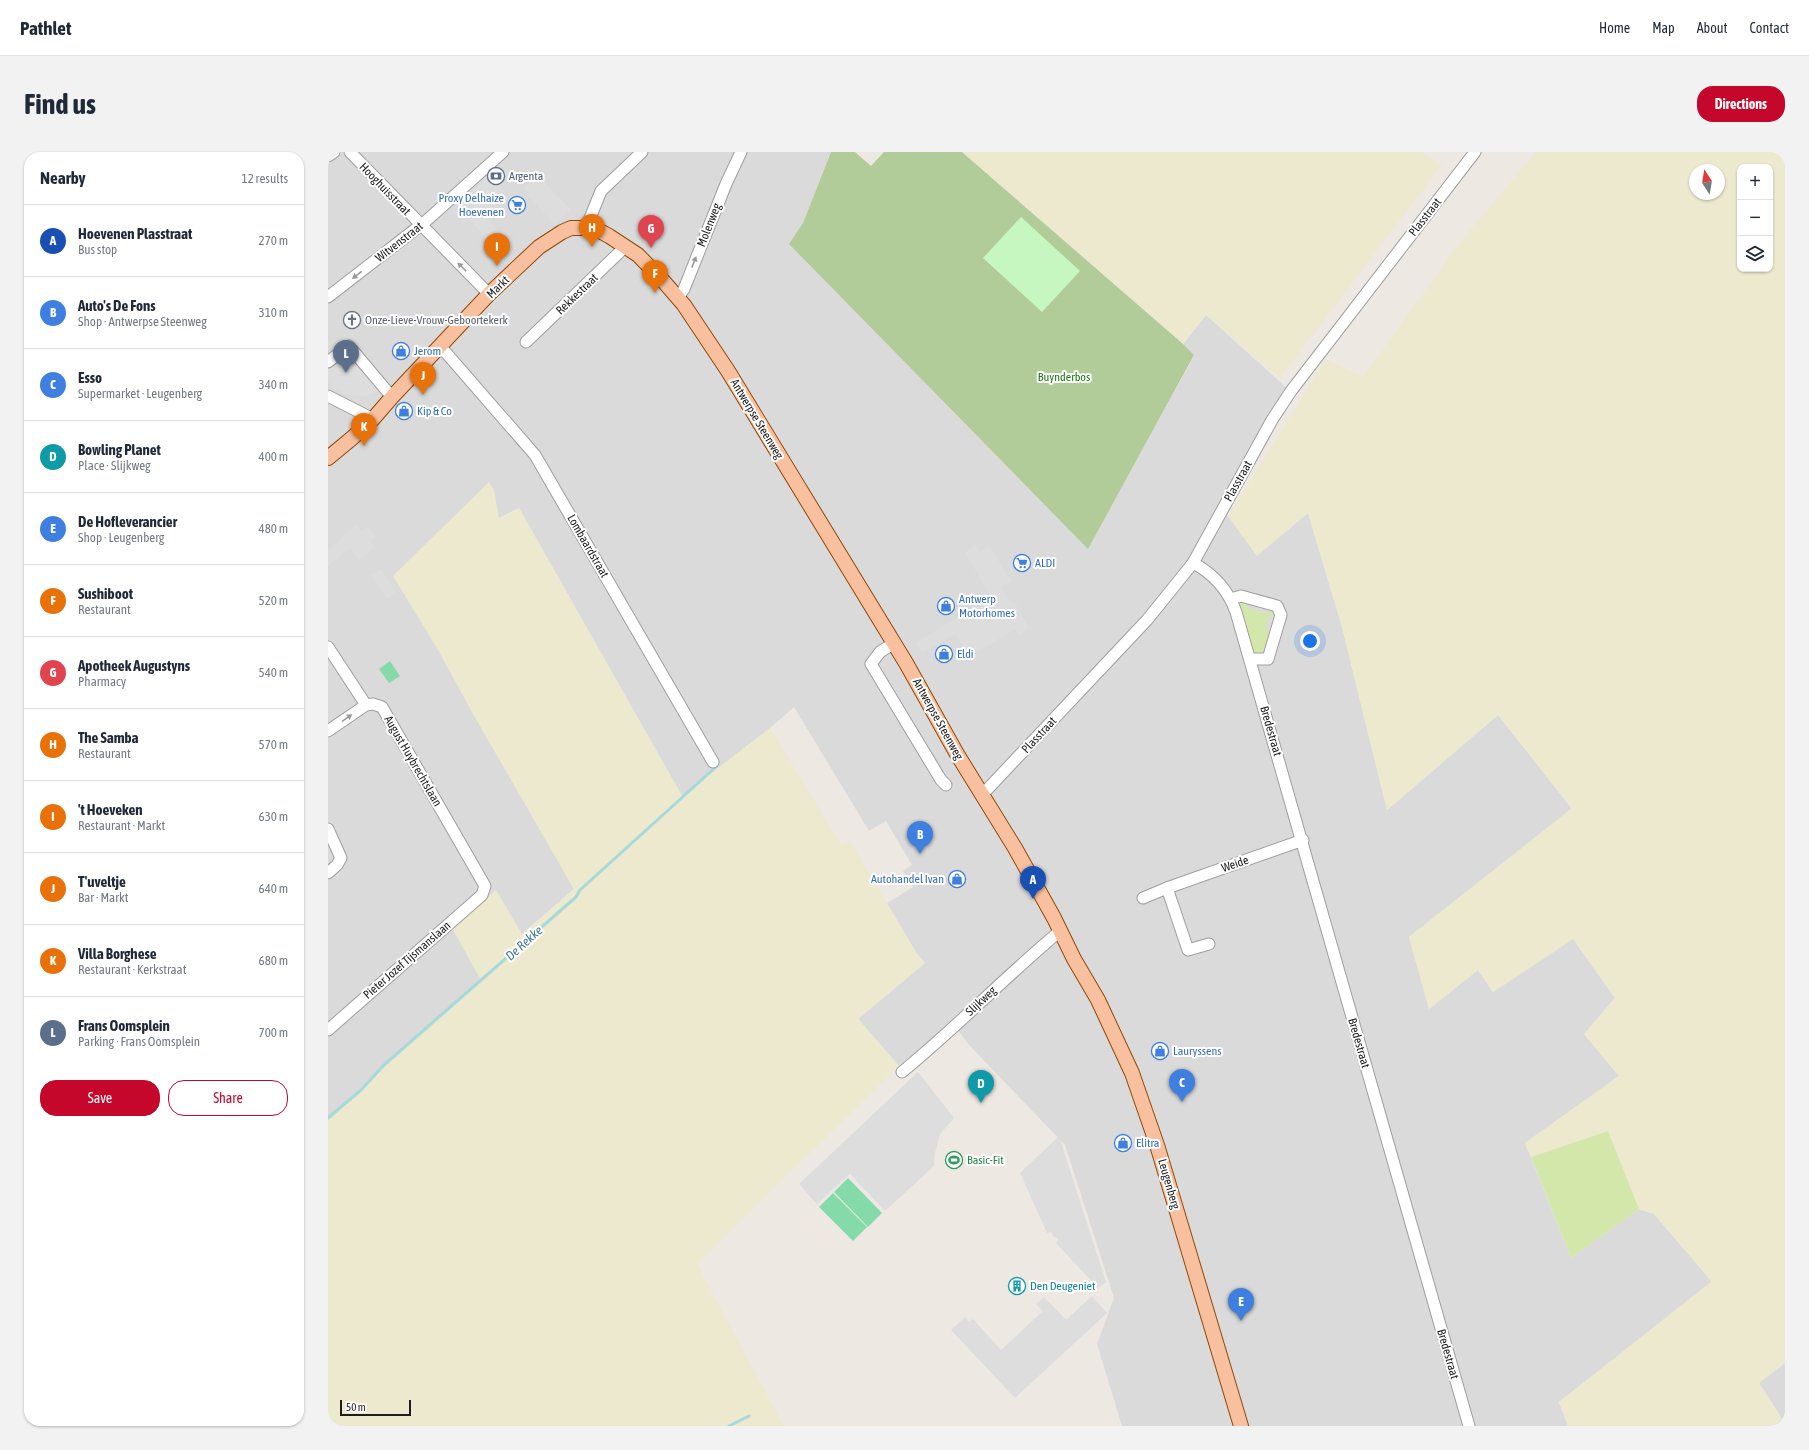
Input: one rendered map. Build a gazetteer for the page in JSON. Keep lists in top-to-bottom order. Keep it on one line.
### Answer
{"streets":{"main road":["Markt","Antwerpse Steenweg","Leugenberg"],"street":["Hooghuisstraat","Plasstraat","Molenweg","Witvenstraat","Rekkestraat","Lombaardstraat","Bredestraat","August Huybrechtslaan","Weide","Pieter Jozef Tijsmanslaan","Slijkweg"]},"crossings":[["Hooghuisstraat","Witvenstraat"],["Hooghuisstraat","Markt"],["Plasstraat","Antwerpse Steenweg"],["Plasstraat","Bredestraat"],["Molenweg","Antwerpse Steenweg"],["Markt","Antwerpse Steenweg"],["Markt","Lombaardstraat"],["Rekkestraat","Antwerpse Steenweg"],["Antwerpse Steenweg","Slijkweg"],["Antwerpse Steenweg","Leugenberg"],["Bredestraat","Weide"],["August Huybrechtslaan","Pieter Jozef Tijsmanslaan"],["Slijkweg","Leugenberg"]],"one_way":["Hooghuisstraat","Molenweg","Witvenstraat"],"water":["De Rekke"],"parks":["Buynderbos"],"places":{"bank":["Argenta"],"supermarket":["Proxy Delhaize Hoevenen","ALDI"],"church":["Onze-Lieve-Vrouw-Geboortekerk"],"shop":["Jerom","Kip & Co","Antwerp Motorhomes","Eldi","Autohandel Ivan","Lauryssens","Elitra"],"sports":["Basic-Fit"],"building":["Den Deugeniet"]},"scale_bar":"50 m","north":"top","page":{"header":"Pathlet","nav":["Home","Map","About","Contact"],"buttons":["Directions",["Save","Share"]],"title":"Find us","heading":["Nearby","12 results"],"map_buttons":["+","−"],"list":[{"mark":"A","name":"Hoevenen Plasstraat","note":"Bus stop","value":"270 m"},{"mark":"B","name":"Auto's De Fons","note":"Shop · Antwerpse Steenweg","value":"310 m"},{"mark":"C","name":"Esso","note":"Supermarket · Leugenberg","value":"340 m"},{"mark":"D","name":"Bowling Planet","note":"Place · Slijkweg","value":"400 m"},{"mark":"E","name":"De Hofleverancier","note":"Shop · Leugenberg","value":"480 m"},{"mark":"F","name":"Sushiboot","note":"Restaurant","value":"520 m"},{"mark":"G","name":"Apotheek Augustyns","note":"Pharmacy","value":"540 m"},{"mark":"H","name":"The Samba","note":"Restaurant","value":"570 m"},{"mark":"I","name":"'t Hoeveken","note":"Restaurant · Markt","value":"630 m"},{"mark":"J","name":"T'uveltje","note":"Bar · Markt","value":"640 m"},{"mark":"K","name":"Villa Borghese","note":"Restaurant · Kerkstraat","value":"680 m"},{"mark":"L","name":"Frans Oomsplein","note":"Parking · Frans Oomsplein","value":"700 m"}],"pins":["H","G","I","F","L","J","K","B","A","C","D","E"],"scale":"50 m"}}
